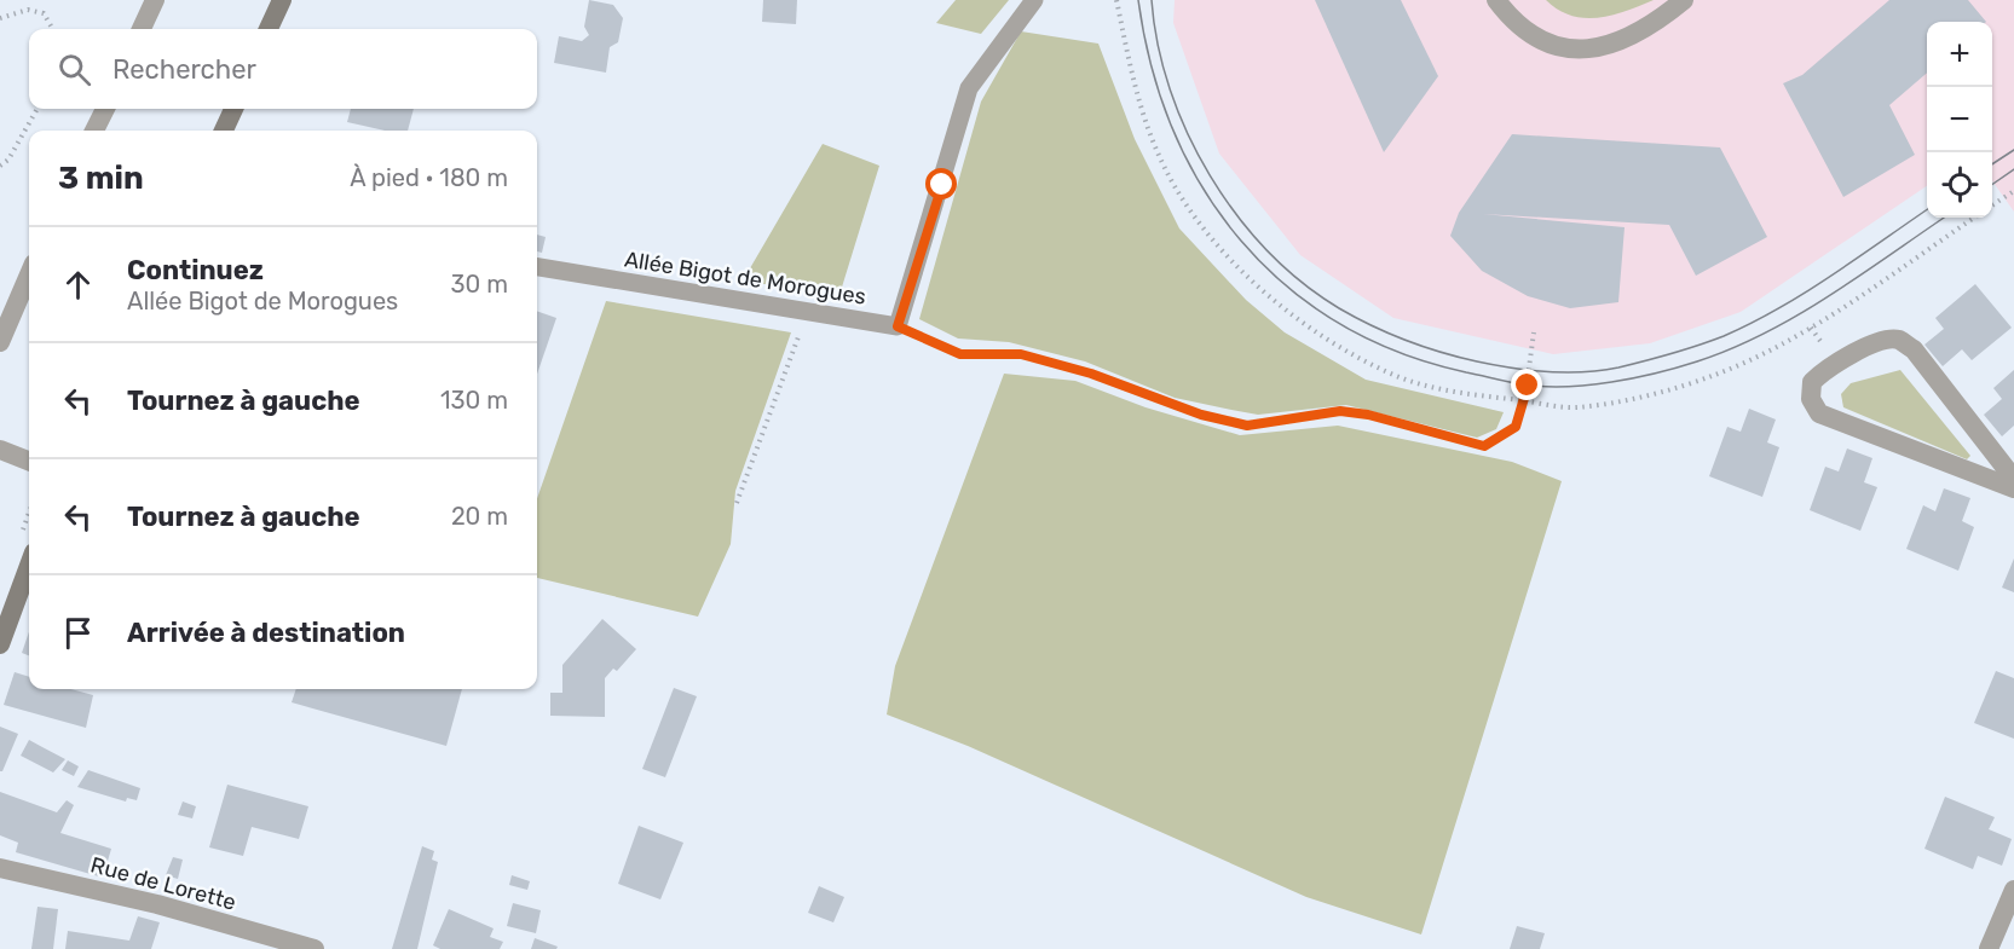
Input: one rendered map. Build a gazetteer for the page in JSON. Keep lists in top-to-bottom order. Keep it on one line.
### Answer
{"streets":{"street":["Allée Bigot de Morogues","Rue de Lorette"]},"page":{"map_buttons":["+","−"],"search":"Rechercher","heading":["3 min","À pied · 180 m"],"list":[["Continuez","Allée Bigot de Morogues","30 m"],["Tournez à gauche","130 m"],["Tournez à gauche","20 m"],"Arrivée à destination"]}}
